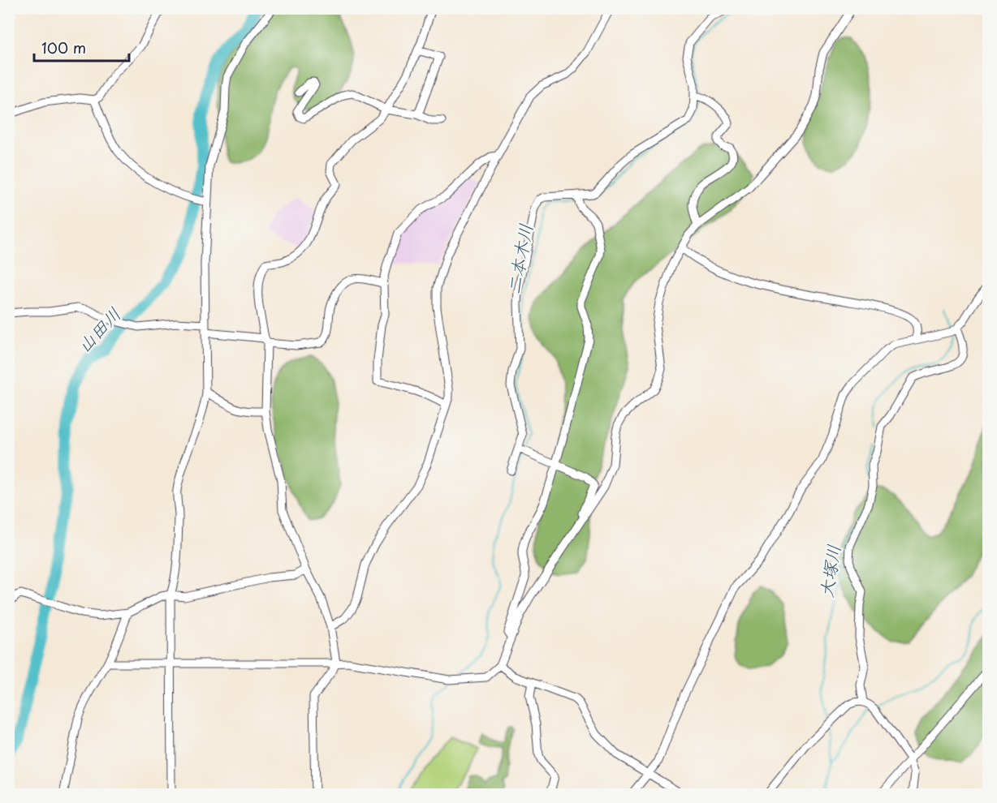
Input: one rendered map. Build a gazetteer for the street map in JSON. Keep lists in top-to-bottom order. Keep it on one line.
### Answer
{"water":["二本木川","山田川","大塚川"],"scale_bar":"100 m"}
